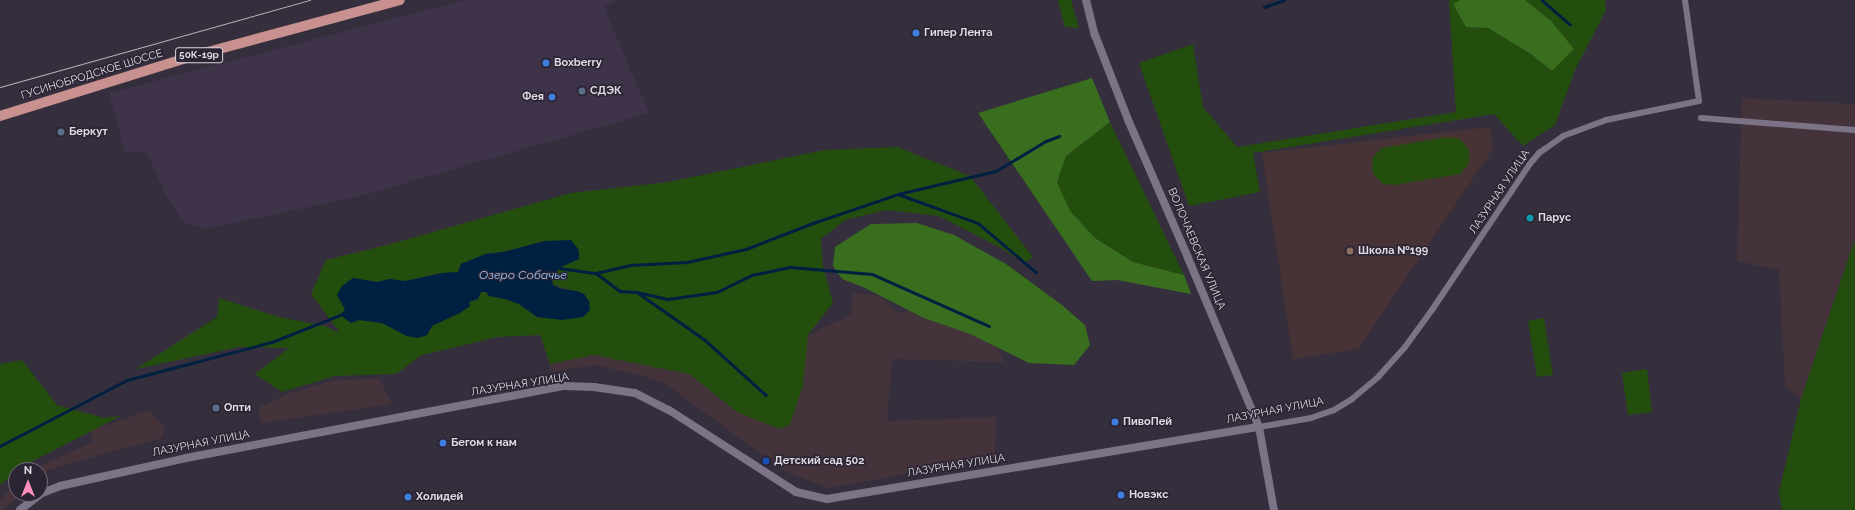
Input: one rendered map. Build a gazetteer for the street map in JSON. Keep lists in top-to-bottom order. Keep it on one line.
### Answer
{"streets":{"main road":["50К-19р","ГУСИНОБРОДСКОЕ ШОССЕ"],"street":["ЛАЗУРНАЯ УЛИЦА","ВОЛОЧАЕВСКАЯ УЛИЦА"]},"crossings":[["ЛАЗУРНАЯ УЛИЦА","ВОЛОЧАЕВСКАЯ УЛИЦА"]],"water":["Озеро Собачье"],"places":["Гипер Лента","Boxberry","СДЭК","Фея","Беркут","Парус","Школа №199","Опти","ПивоПей","Бегом к нам","Детский сад 502","Новэкс","Холидей"],"north":"top"}
